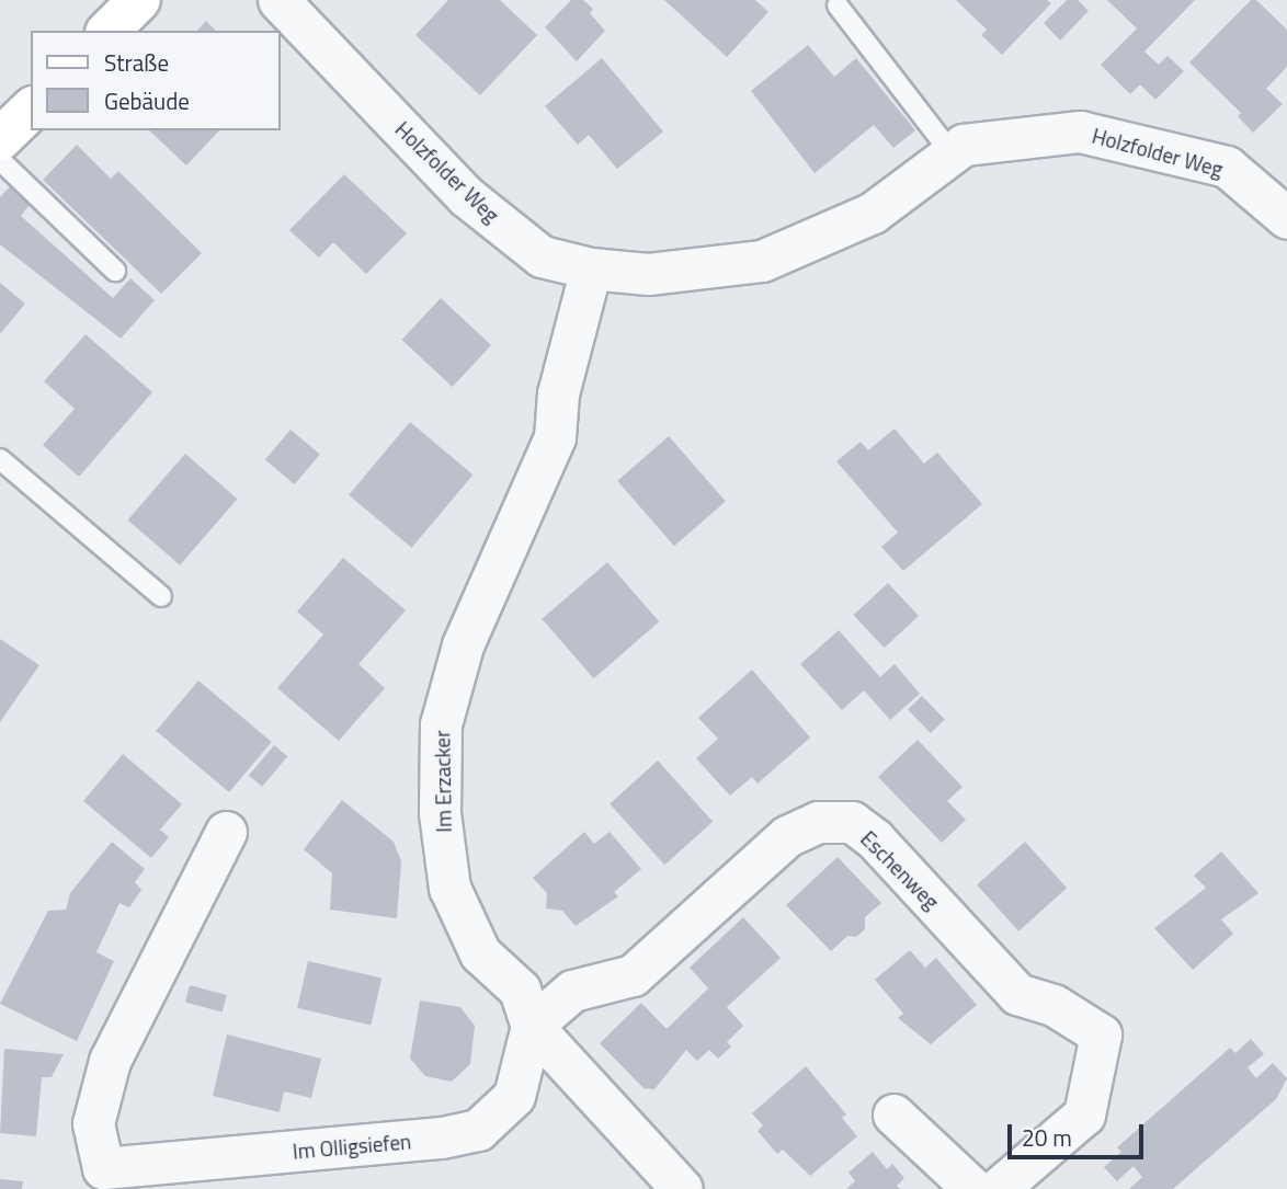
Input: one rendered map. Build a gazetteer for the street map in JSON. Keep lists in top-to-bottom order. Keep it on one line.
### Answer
{"streets":{"street":["Holzfolder Weg","Im Erzacker","Eschenweg","Im Olligsiefen"]},"crossings":[["Holzfolder Weg","Im Erzacker"],["Im Erzacker","Eschenweg"],["Im Erzacker","Im Olligsiefen"],["Eschenweg","Im Olligsiefen"]],"legend":["Straße","Gebäude"],"scale_bar":"20 m"}
